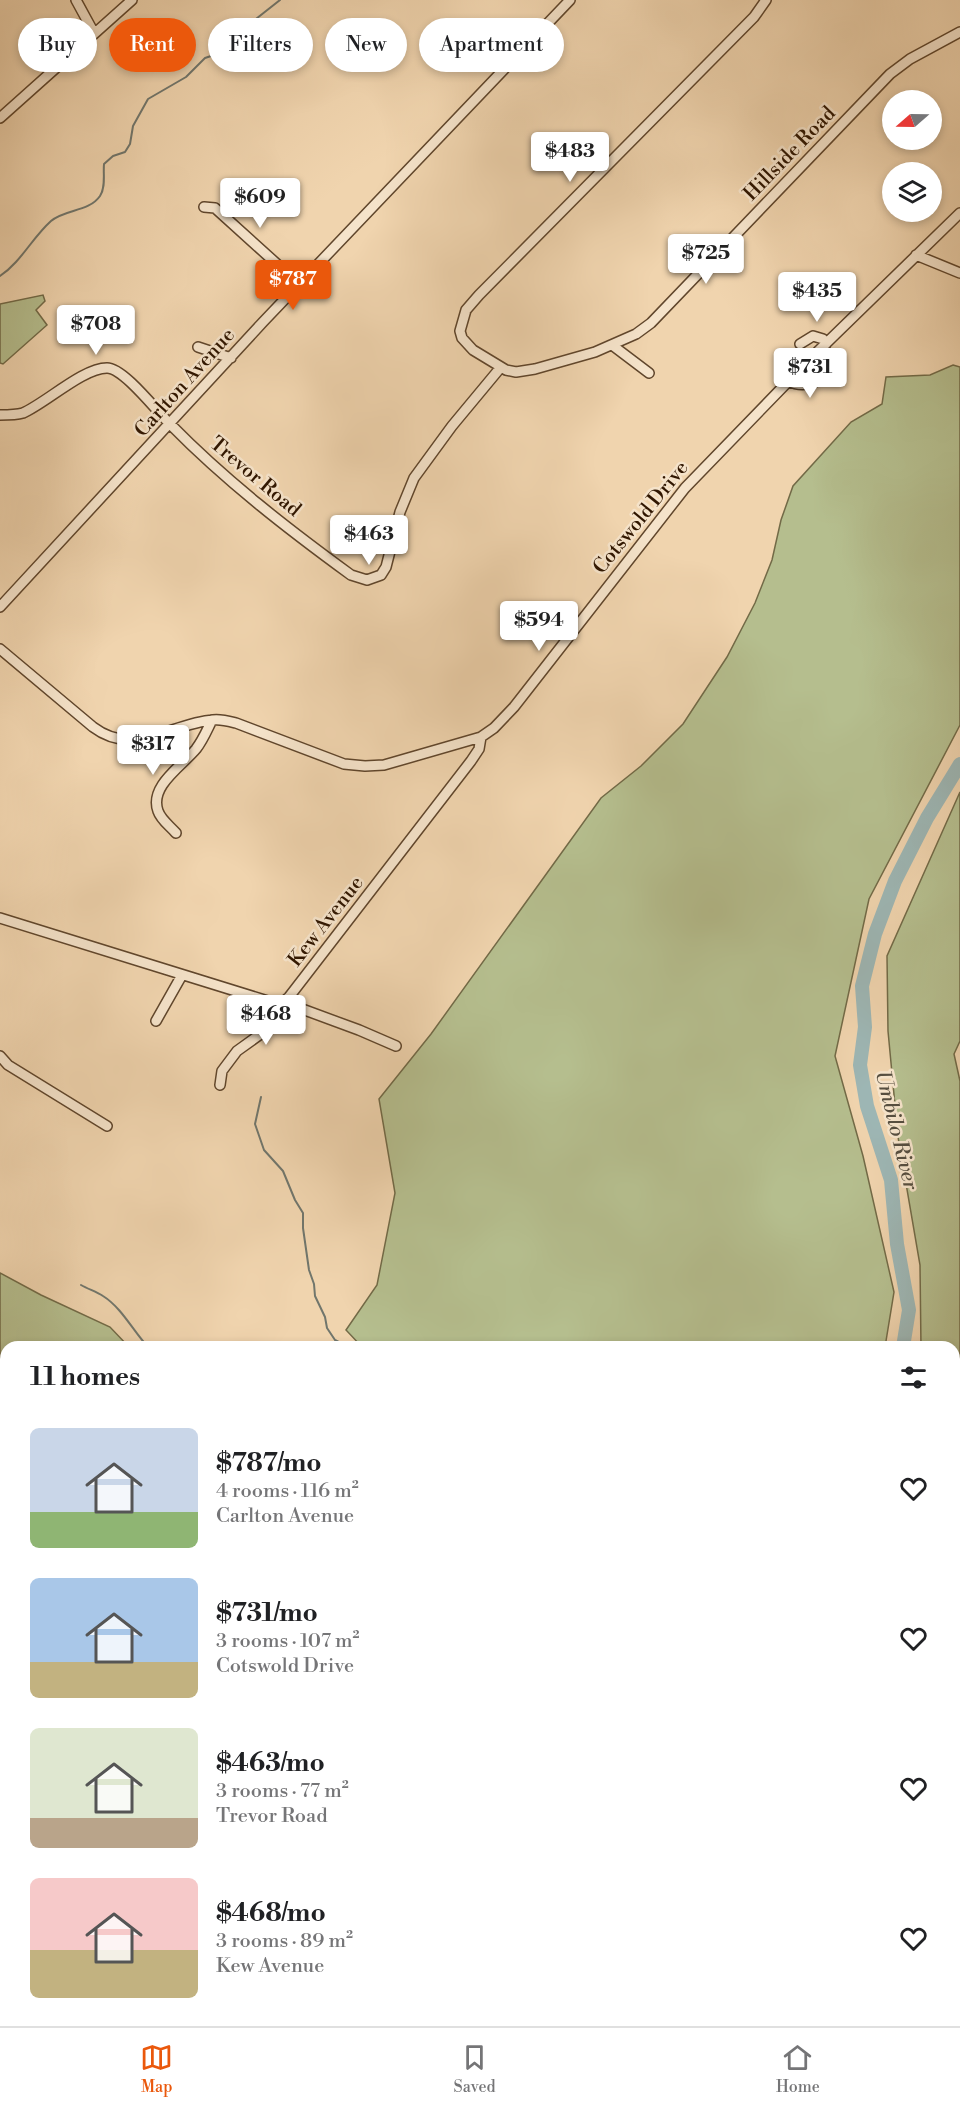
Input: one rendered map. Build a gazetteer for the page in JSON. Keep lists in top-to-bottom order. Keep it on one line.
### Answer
{"streets":{"street":["Hillside Road","Carlton Avenue","Trevor Road","Cotswold Drive","Kew Avenue"]},"crossings":[["Hillside Road","Trevor Road"],["Carlton Avenue","Trevor Road"],["Cotswold Drive","Kew Avenue"]],"water":["Umbilo River"],"north":"left","page":{"chip":["Buy","Rent","Filters","New","Apartment"],"price":["$483","$609","$725","$787","$435","$708","$731","$463","$594","$317","$468"],"heading":"11 homes","list":[{"name":"$787/mo","note":"4 rooms · 116 m² · Carlton Avenue"},{"name":"$731/mo","note":"3 rooms · 107 m² · Cotswold Drive"},{"name":"$463/mo","note":"3 rooms · 77 m² · Trevor Road"},{"name":"$468/mo","note":"3 rooms · 89 m² · Kew Avenue"}],"tabs":["Map","Saved","Home"]}}
